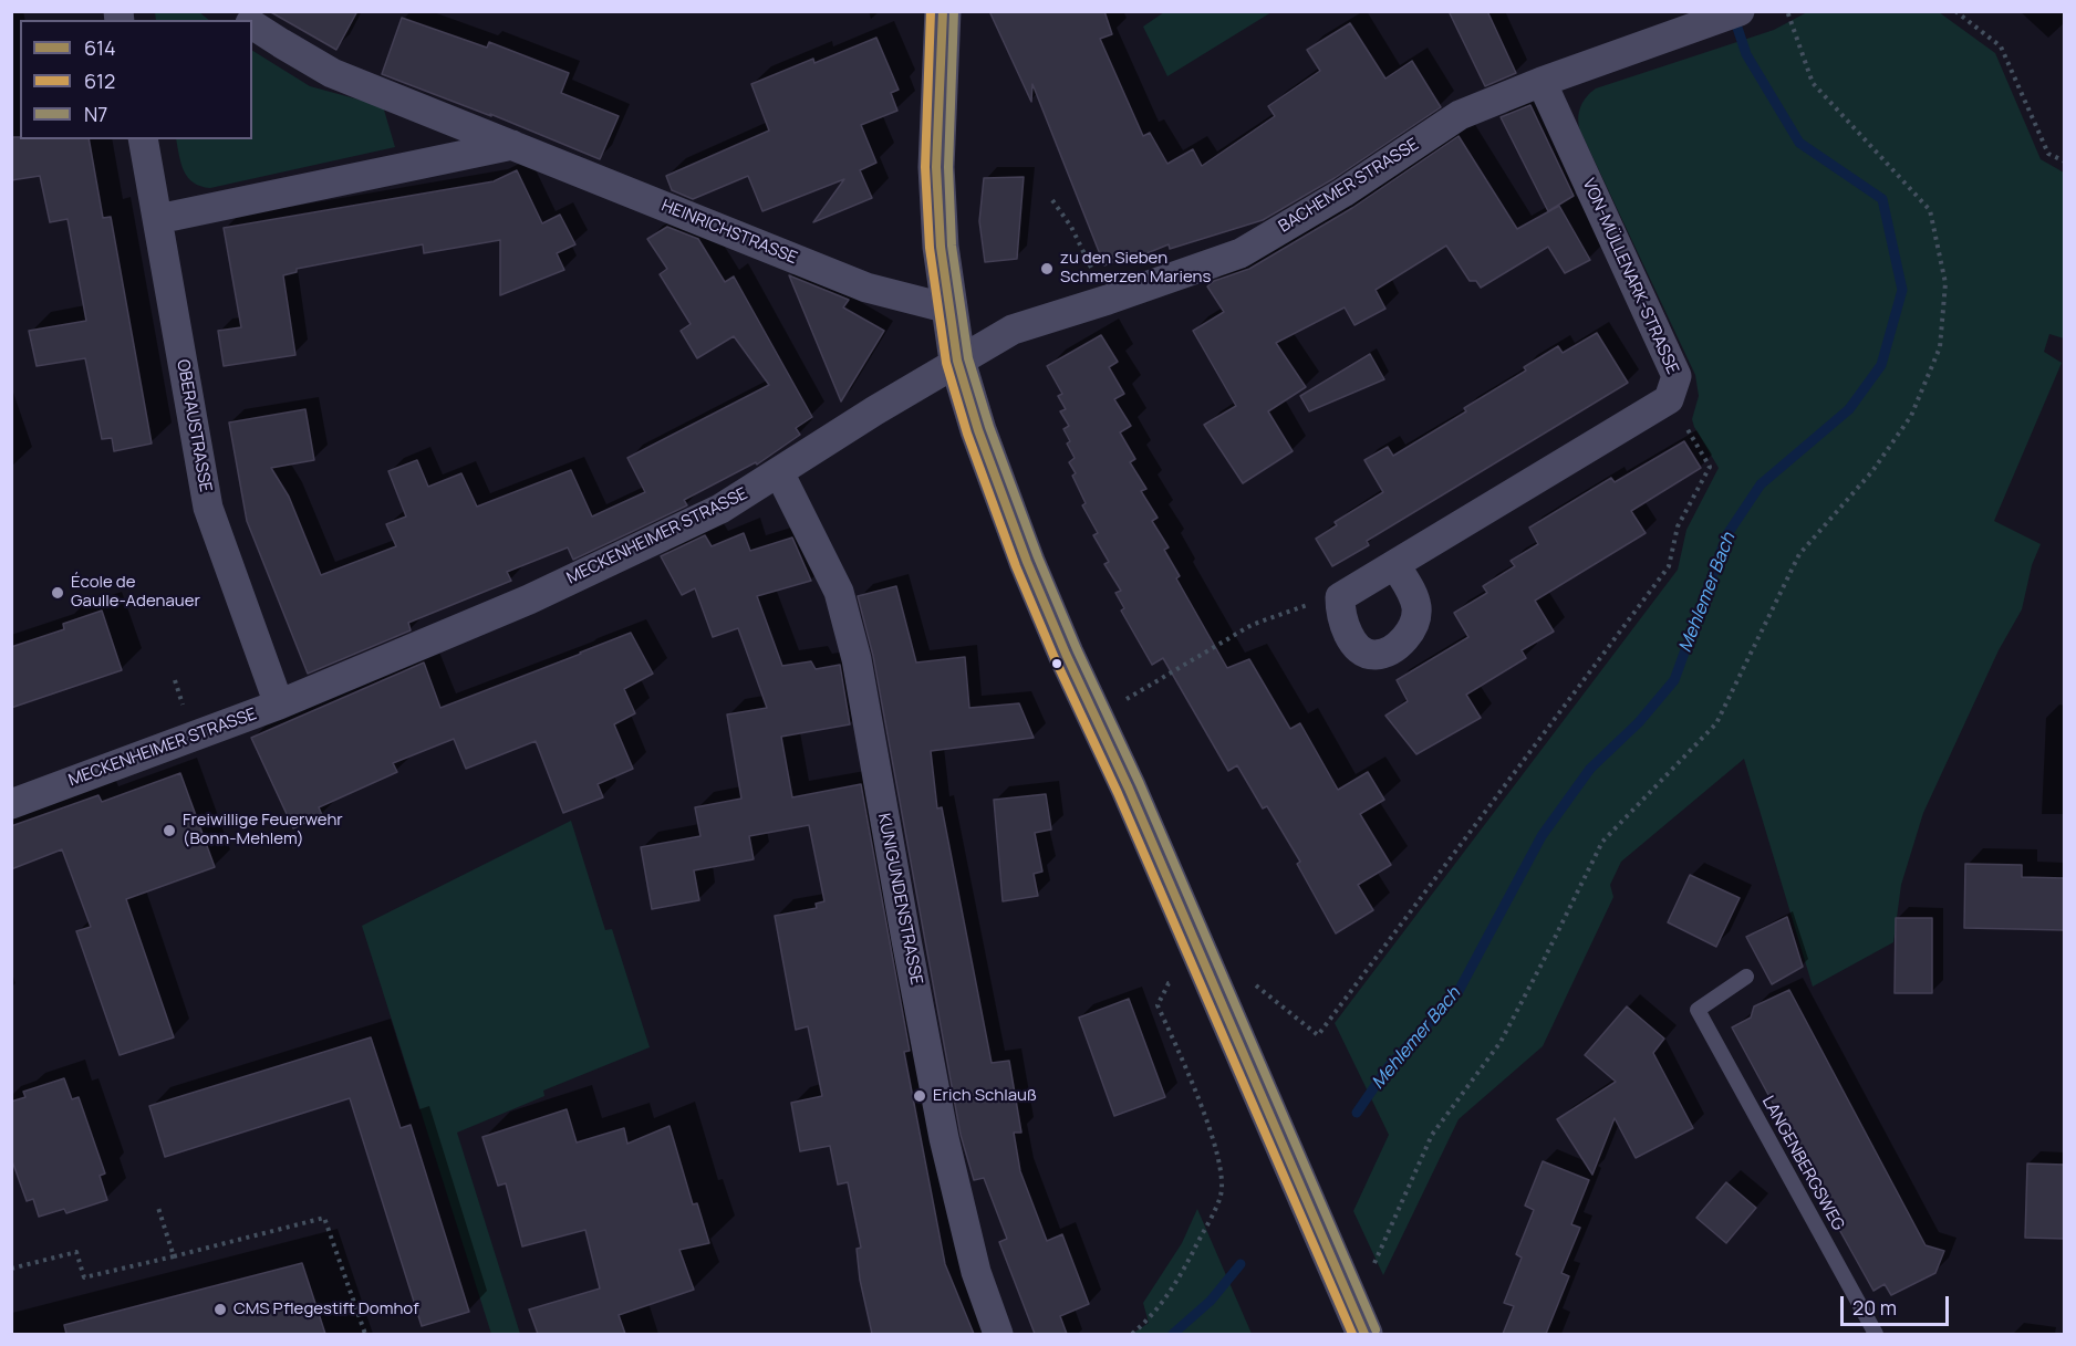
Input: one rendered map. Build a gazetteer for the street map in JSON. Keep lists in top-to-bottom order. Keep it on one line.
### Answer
{"streets":{"street":["BACHEMER STRASSE","HEINRICHSTRASSE","VON-MÜLLENARK-STRASSE","OBERAUSTRASSE","MECKENHEIMER STRASSE","KUNIGUNDENSTRASSE"],"lane":["LANGENBERGSWEG"]},"crossings":[["BACHEMER STRASSE","VON-MÜLLENARK-STRASSE"],["BACHEMER STRASSE","MECKENHEIMER STRASSE"],["OBERAUSTRASSE","MECKENHEIMER STRASSE"],["MECKENHEIMER STRASSE","KUNIGUNDENSTRASSE"]],"water":["Mehlemer Bach"],"places":["zu den Sieben Schmerzen Mariens","École de Gaulle-Adenauer","Freiwillige Feuerwehr (Bonn-Mehlem)","Erich Schlauß","CMS Pflegestift Domhof"],"lines":["transit line 614","transit line 612","transit line N7"],"legend":["614","612","N7"],"scale_bar":"20 m"}
